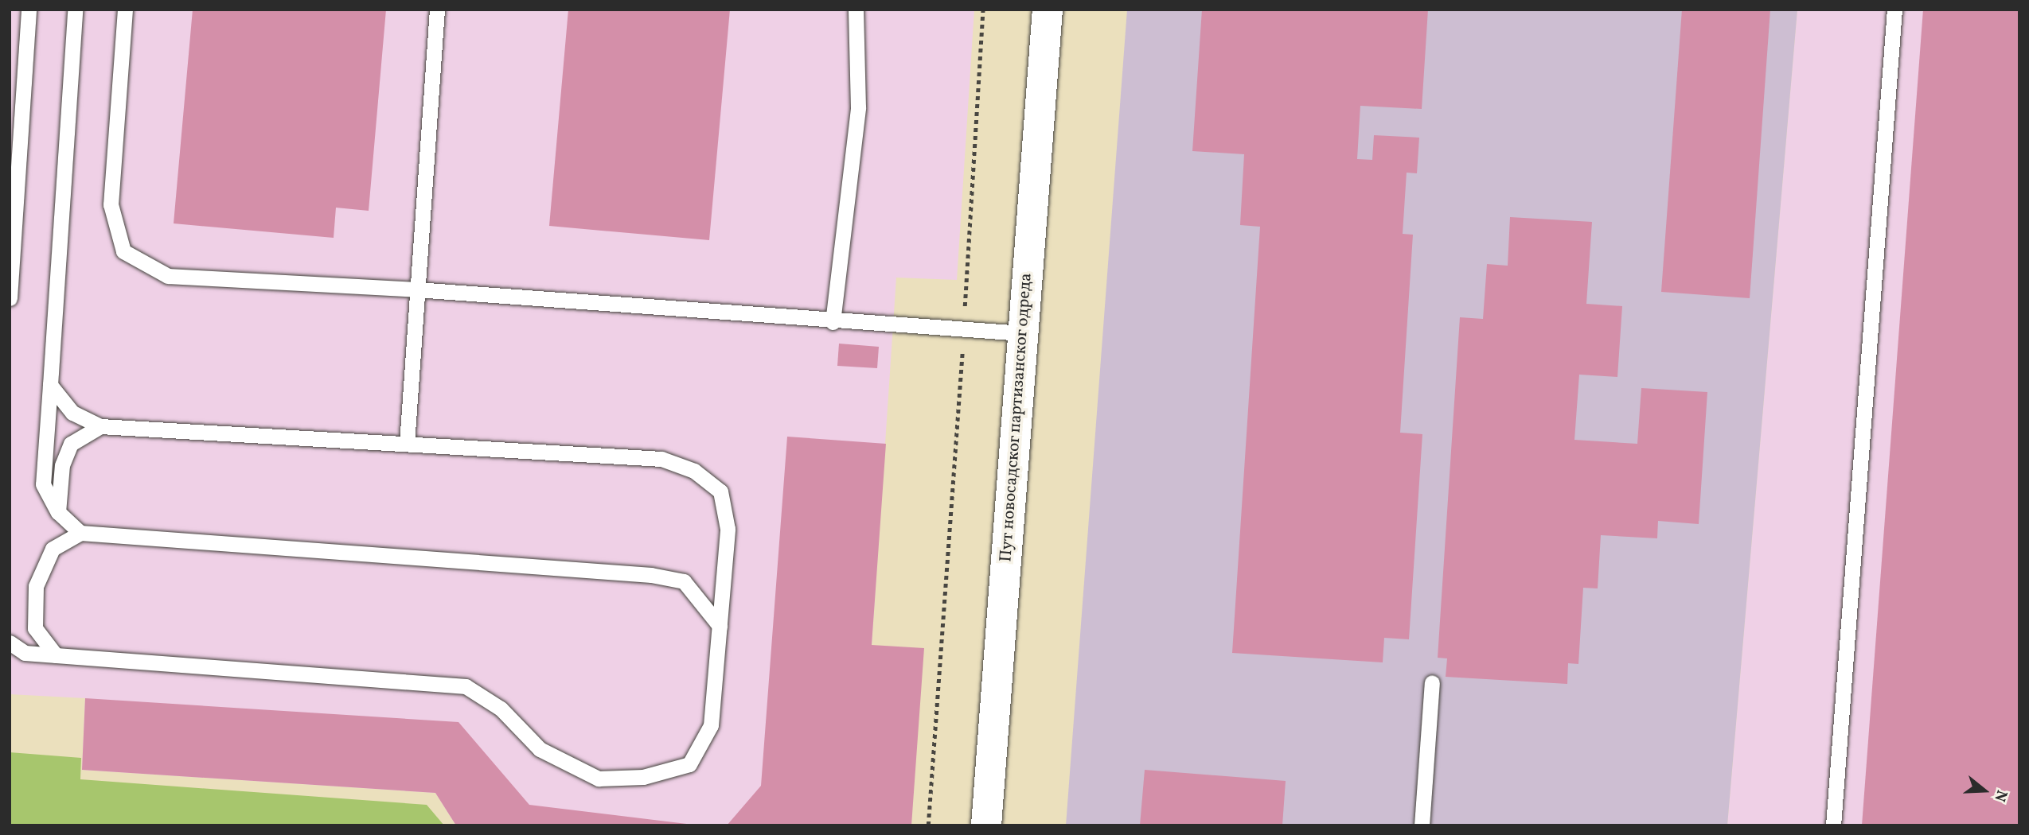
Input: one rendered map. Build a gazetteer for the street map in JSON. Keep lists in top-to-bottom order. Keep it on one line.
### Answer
{"streets":{"street":["Пут новосадског партизанског одреда"]},"north":"right"}
